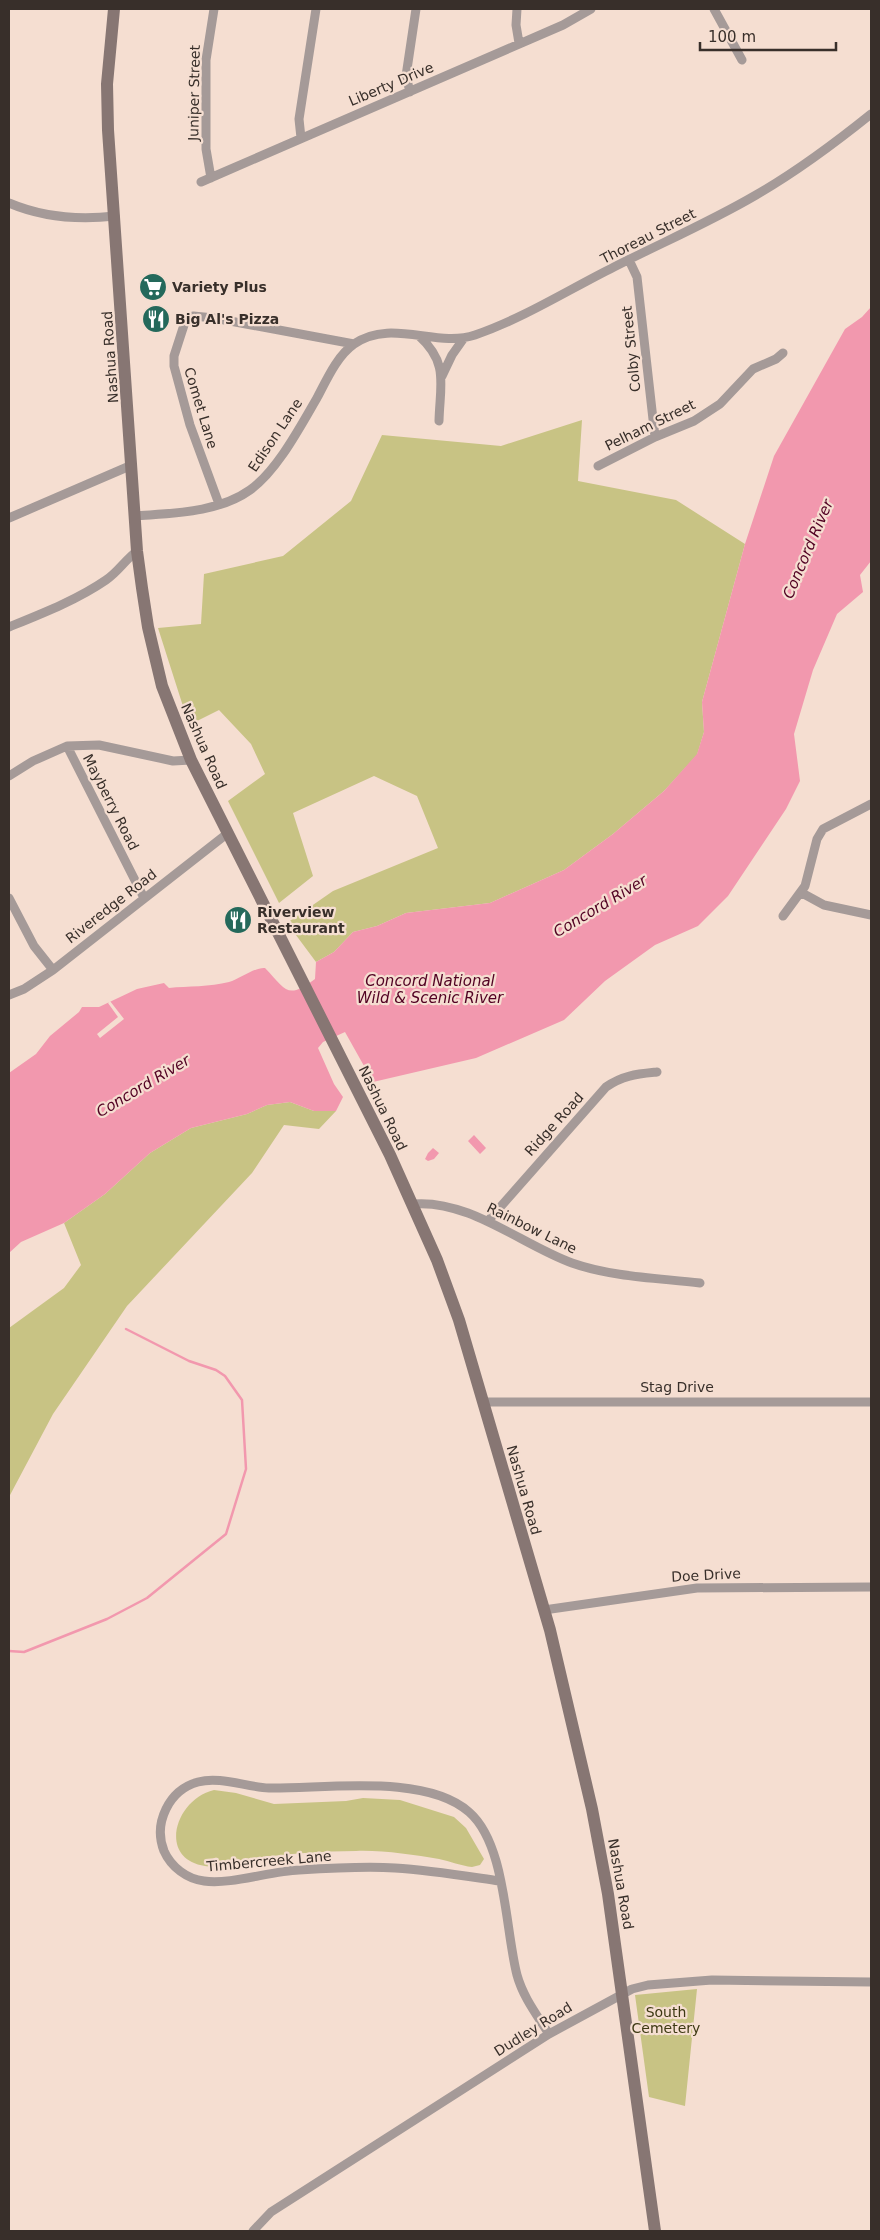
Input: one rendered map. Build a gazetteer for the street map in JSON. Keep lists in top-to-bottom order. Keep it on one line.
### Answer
{"streets":{"main road":["Nashua Road"],"street":["Liberty Drive","Juniper Street","Thoreau Street","Colby Street","Comet Lane","Pelham Street","Edison Lane","Mayberry Road","Riveredge Road","Ridge Road","Rainbow Lane","Stag Drive","Doe Drive","Timbercreek Lane","Dudley Road"]},"crossings":[["Liberty Drive","Juniper Street"],["Thoreau Street","Colby Street"],["Thoreau Street","Comet Lane"],["Thoreau Street","Edison Lane"],["Colby Street","Pelham Street"],["Nashua Road","Edison Lane"],["Nashua Road","Riveredge Road"],["Nashua Road","Rainbow Lane"],["Nashua Road","Stag Drive"],["Nashua Road","Doe Drive"],["Nashua Road","Dudley Road"],["Comet Lane","Edison Lane"],["Mayberry Road","Riveredge Road"],["Ridge Road","Rainbow Lane"],["Timbercreek Lane","Dudley Road"]],"water":["Concord River","Concord National Wild & Scenic River"],"parks":["South Cemetery"],"places":{"supermarket":["Variety Plus"],"restaurant":["Big Al's Pizza","Riverview Restaurant"]},"scale_bar":"100 m"}
